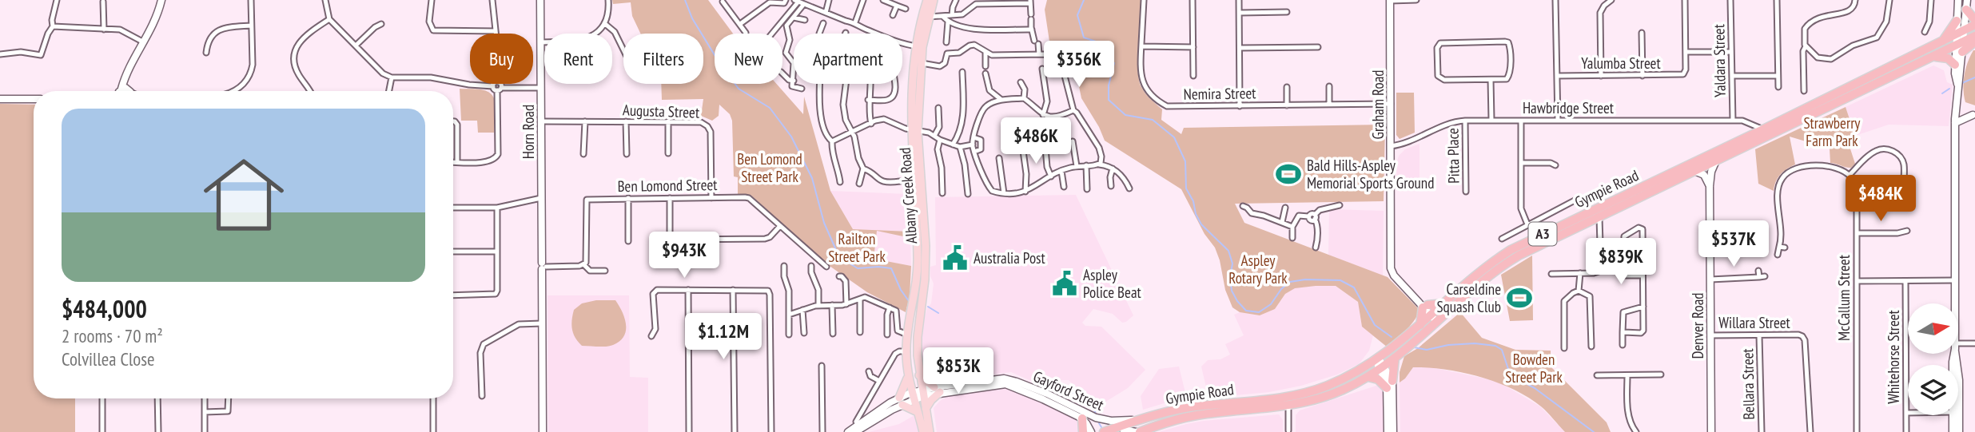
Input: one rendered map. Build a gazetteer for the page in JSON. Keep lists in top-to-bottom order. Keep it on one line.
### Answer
{"streets":{"highway":["Gympie Road","A3"],"main road":["Graham Road","Horn Road","Albany Creek Road","Denver Road","Gayford Street"],"street":["Yaldara Street","Yalumba Street","Nemira Street","Hawbridge Street","Augusta Street","Pitta Place","Ben Lomond Street","McCallum Street","Willara Street","Whitehorse Street","Bellara Street"]},"crossings":[["Yaldara Street","Hawbridge Street"],["Nemira Street","Graham Road"],["Graham Road","Hawbridge Street"],["Graham Road","Gympie Road"],["Hawbridge Street","Pitta Place"],["Hawbridge Street","Gympie Road"],["Augusta Street","Horn Road"],["Augusta Street","Ben Lomond Street"],["Gympie Road","Denver Road"],["Gympie Road","Gayford Street"],["Albany Creek Road","Gayford Street"],["Willara Street","Denver Road"],["Willara Street","Bellara Street"]],"parks":["Strawberry Farm Park","Ben Lomond Street Park","Railton Street Park","Aspley Rotary Park","Bowden Street Park"],"places":{"sports":["Bald Hills-Aspley Memorial Sports Ground","Carseldine Squash Club"],"public building":["Australia Post","Aspley Police Beat"]},"north":"right","page":{"chip":["Buy","Rent","Filters","New","Apartment"],"price":["$356K","$486K","$484K","$537K","$943K","$839K","$1.12M","$853K"],"list":[{"name":"$484,000","note":"2 rooms · 70 m² · Colvillea Close"}]}}
